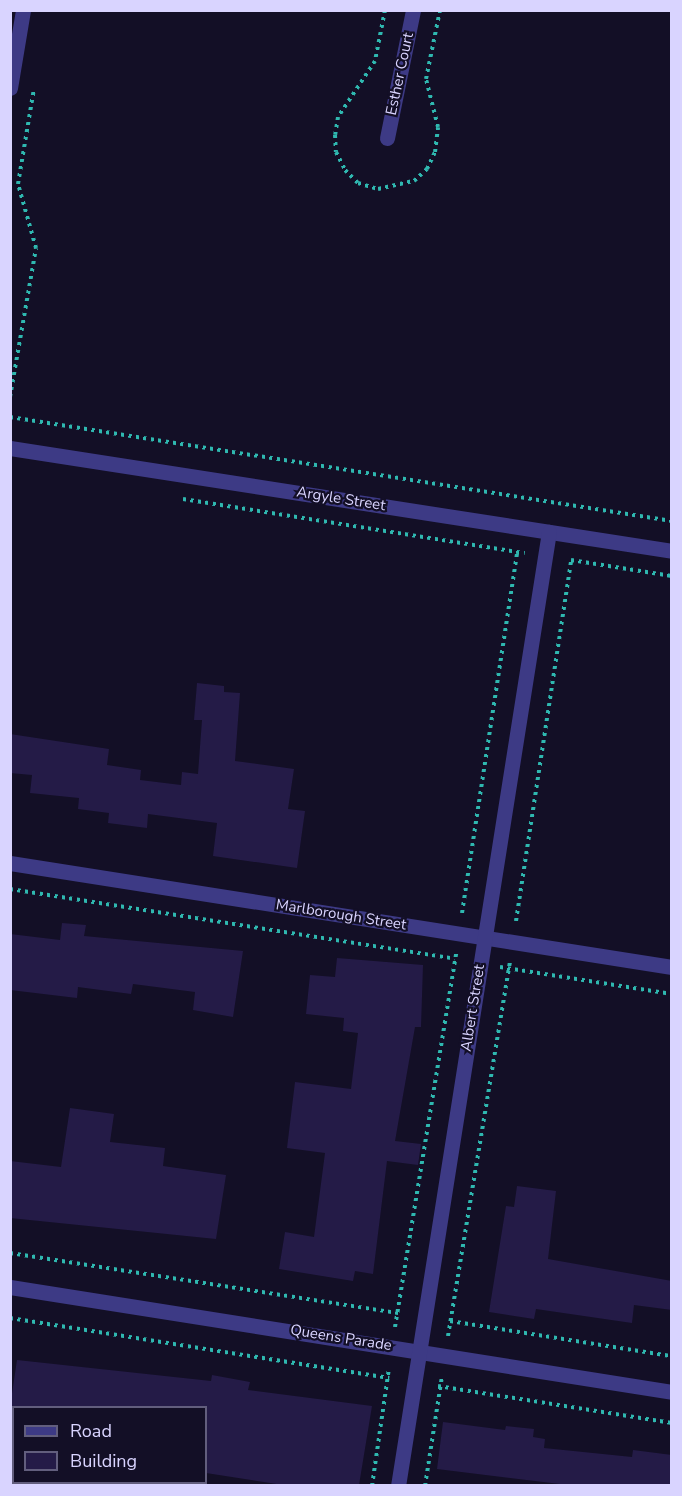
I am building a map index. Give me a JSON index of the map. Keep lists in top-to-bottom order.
{
  "streets": {
    "street": [
      "Esther Court",
      "Argyle Street",
      "Marlborough Street",
      "Albert Street",
      "Queens Parade"
    ]
  },
  "crossings": [
    ["Argyle Street", "Albert Street"],
    ["Marlborough Street", "Albert Street"],
    ["Albert Street", "Queens Parade"]
  ],
  "legend": ["Road", "Building"]
}
